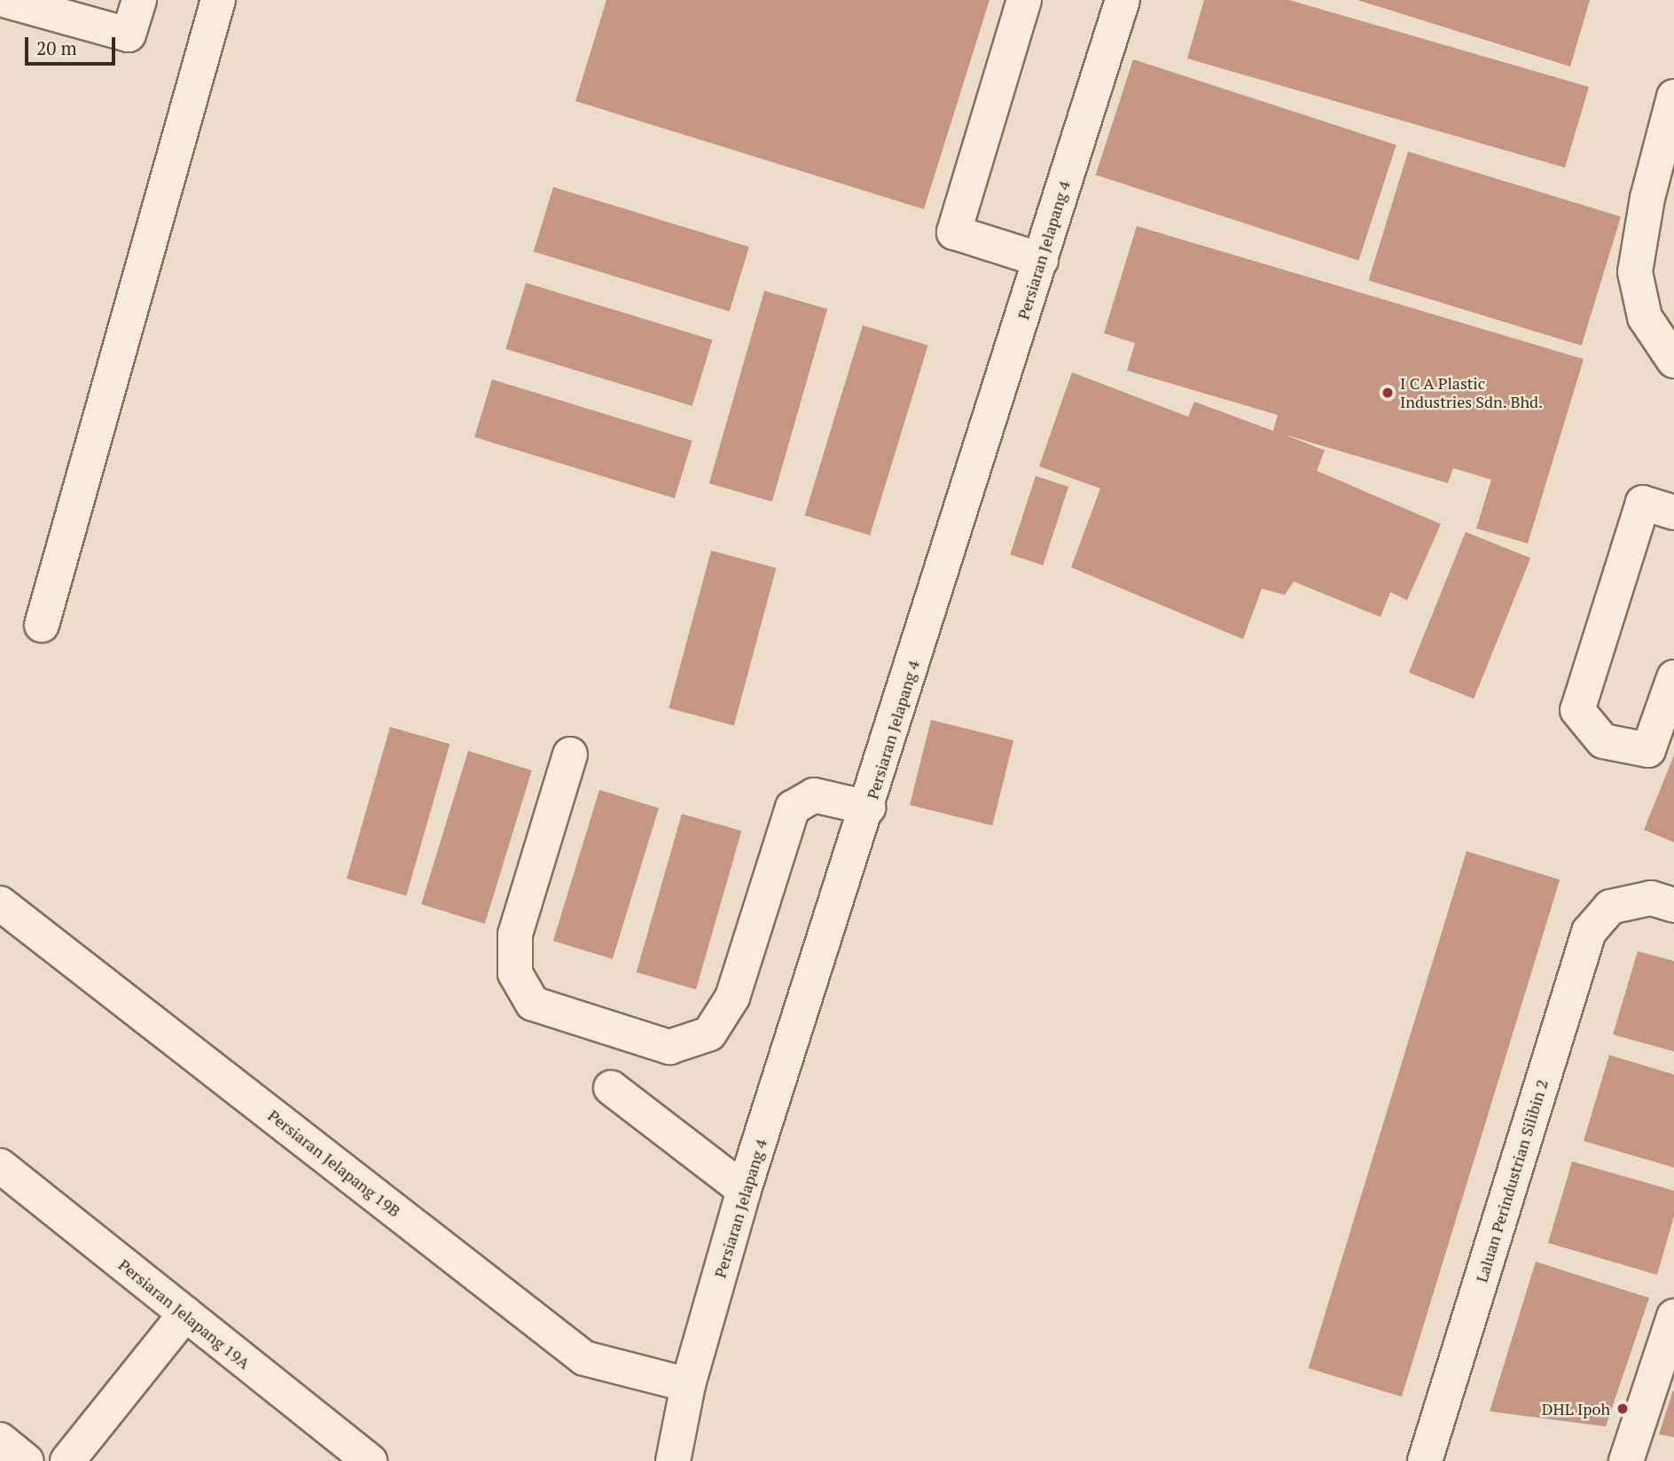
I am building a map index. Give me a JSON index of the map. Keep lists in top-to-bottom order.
{
  "streets": {
    "street": [
      "Persiaran Jelapang 4",
      "Persiaran Jelapang 19B",
      "Laluan Perindustrian Silibin 2",
      "Persiaran Jelapang 19A"
    ]
  },
  "crossings": [
    ["Persiaran Jelapang 4", "Persiaran Jelapang 19B"]
  ],
  "places": ["I C A Plastic Industries Sdn. Bhd.", "DHL Ipoh"],
  "scale_bar": "20 m"
}
